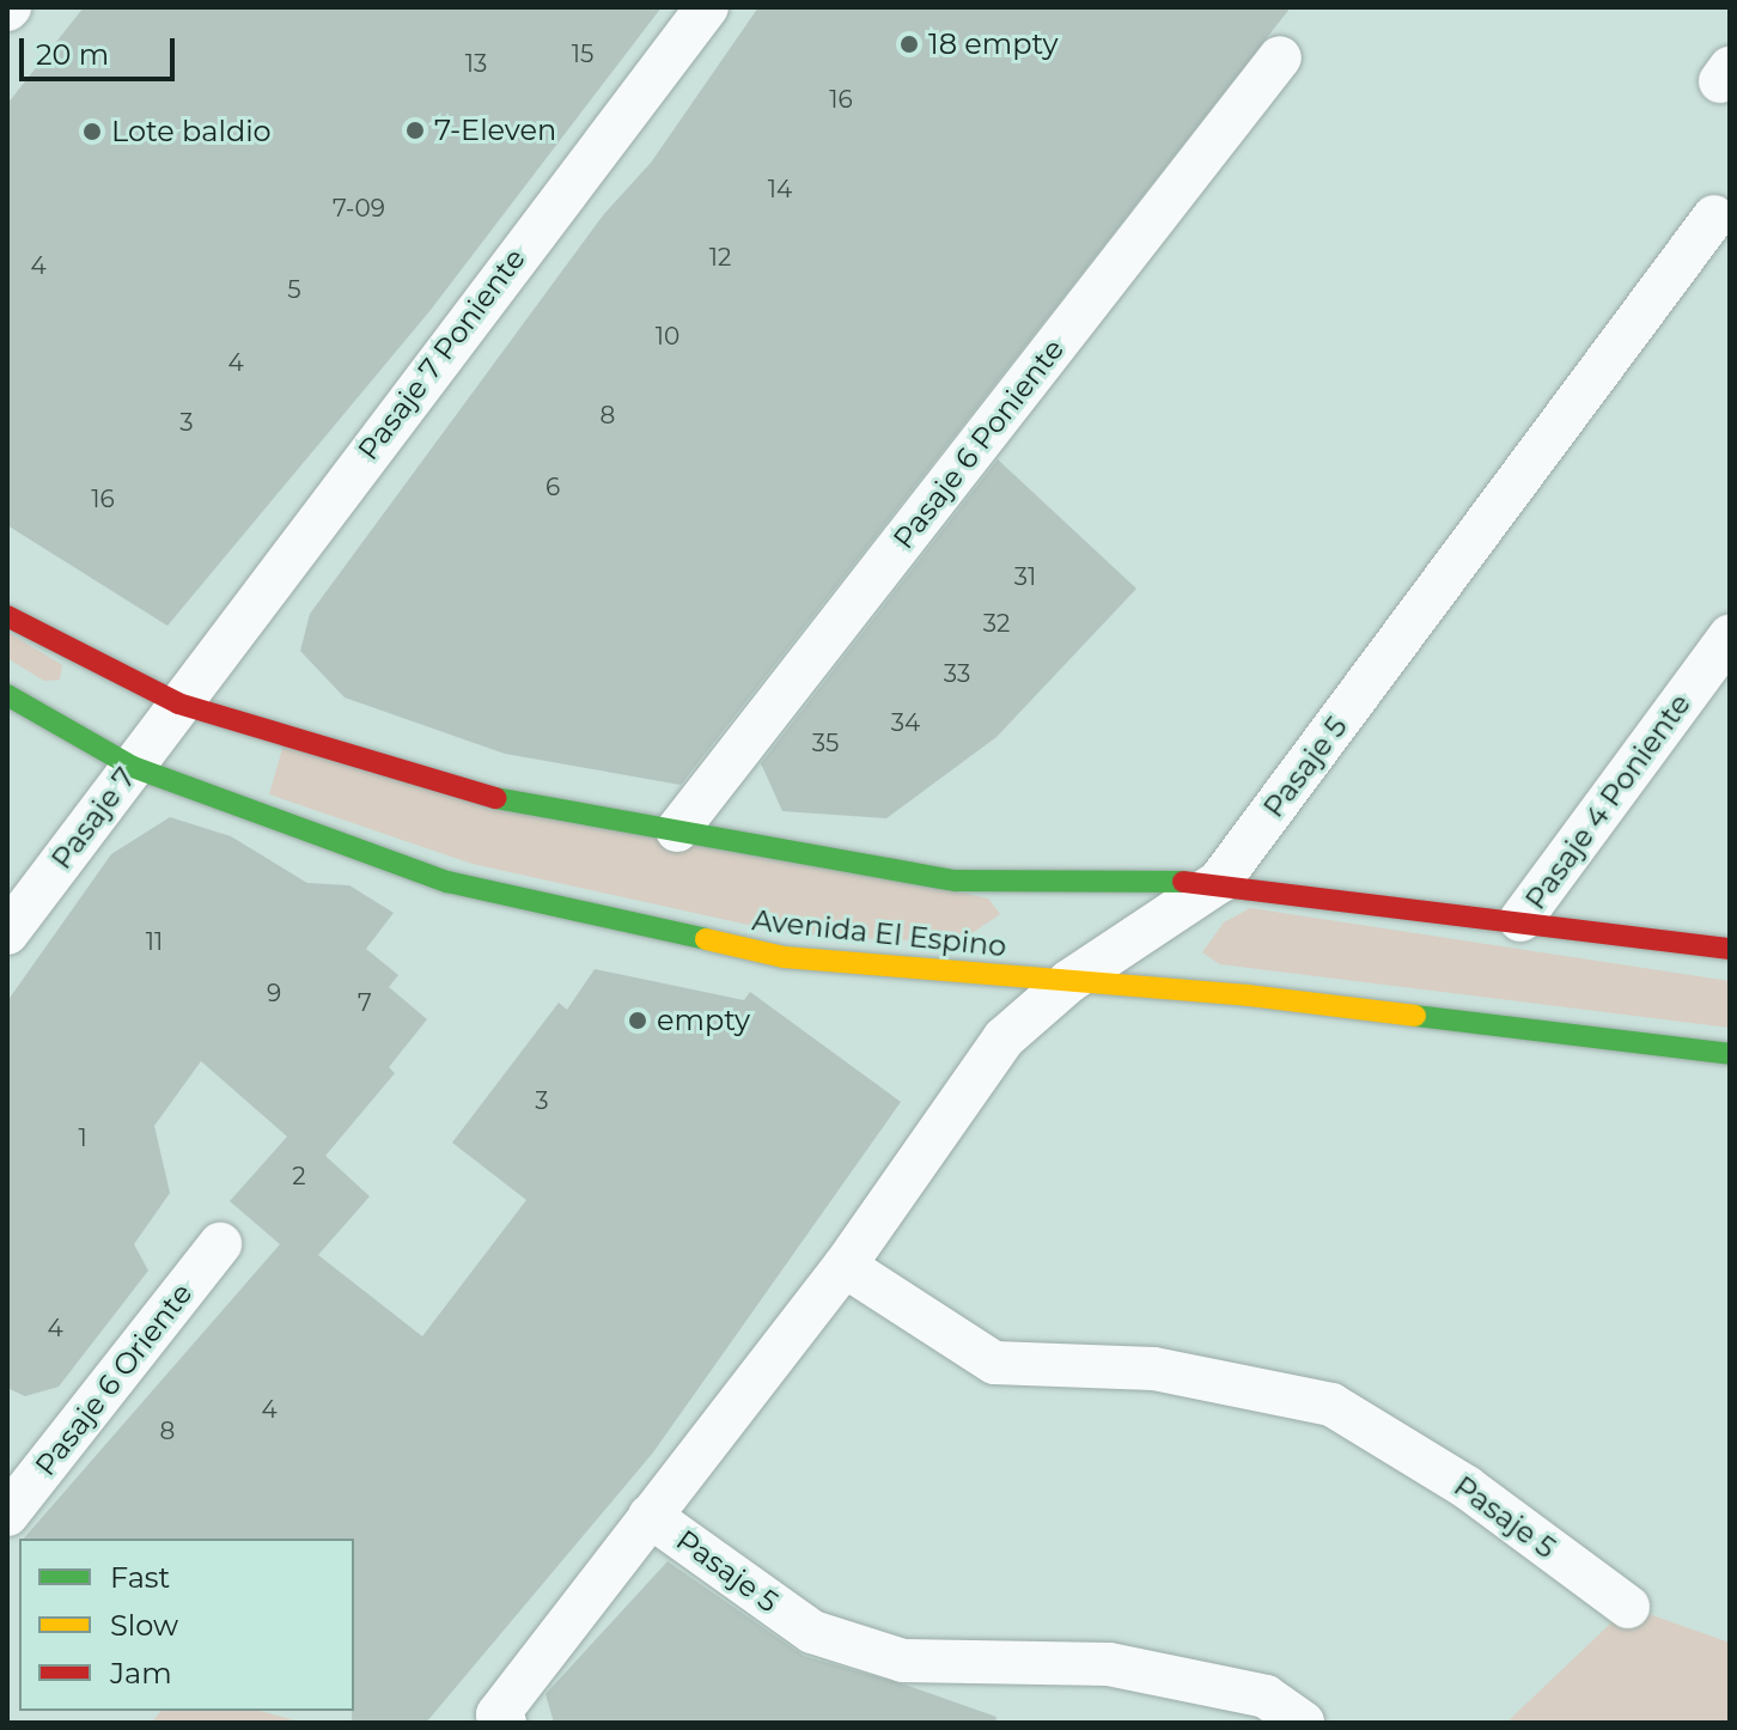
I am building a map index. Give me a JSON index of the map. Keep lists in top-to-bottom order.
{
  "streets": {
    "main road": ["Avenida El Espino"],
    "street": [
      "Pasaje 7 Poniente",
      "Pasaje 6 Poniente",
      "Pasaje 5",
      "Pasaje 4 Poniente",
      "Pasaje 7",
      "Pasaje 6 Oriente"
    ]
  },
  "crossings": [
    ["Pasaje 7 Poniente", "Pasaje 7"],
    ["Pasaje 5", "Avenida El Espino"],
    ["Pasaje 7", "Avenida El Espino"]
  ],
  "places": [
    "18 empty",
    "7-Eleven",
    "Lote baldio",
    "empty"
  ],
  "house_numbers": [
    "15",
    "13",
    "16",
    "14",
    "7-09",
    "12",
    "4",
    "5",
    "10",
    "4",
    "8",
    "3",
    "6",
    "16",
    "31",
    "32",
    "33",
    "34",
    "35",
    "11",
    "9",
    "7",
    "3",
    "1",
    "2",
    "4",
    "4",
    "8"
  ],
  "legend": ["Fast", "Slow", "Jam"],
  "scale_bar": "20 m"
}
